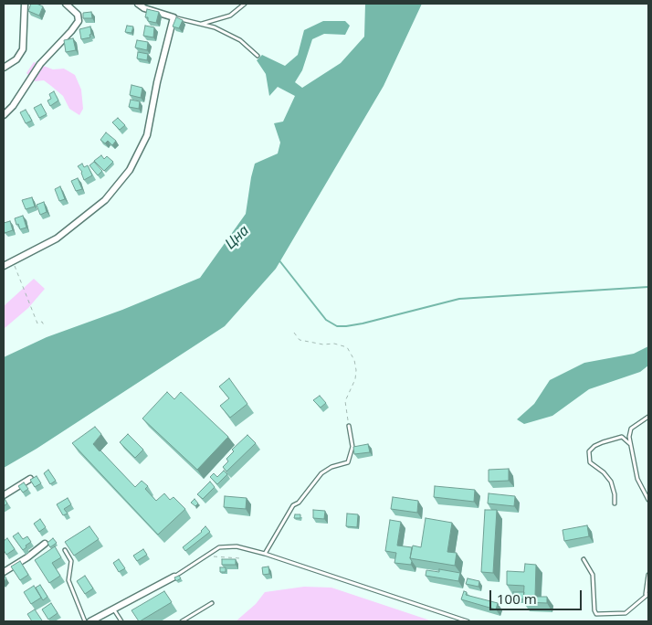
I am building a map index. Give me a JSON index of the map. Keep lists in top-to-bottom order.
{
  "water": ["Цна"],
  "scale_bar": "100 m"
}
